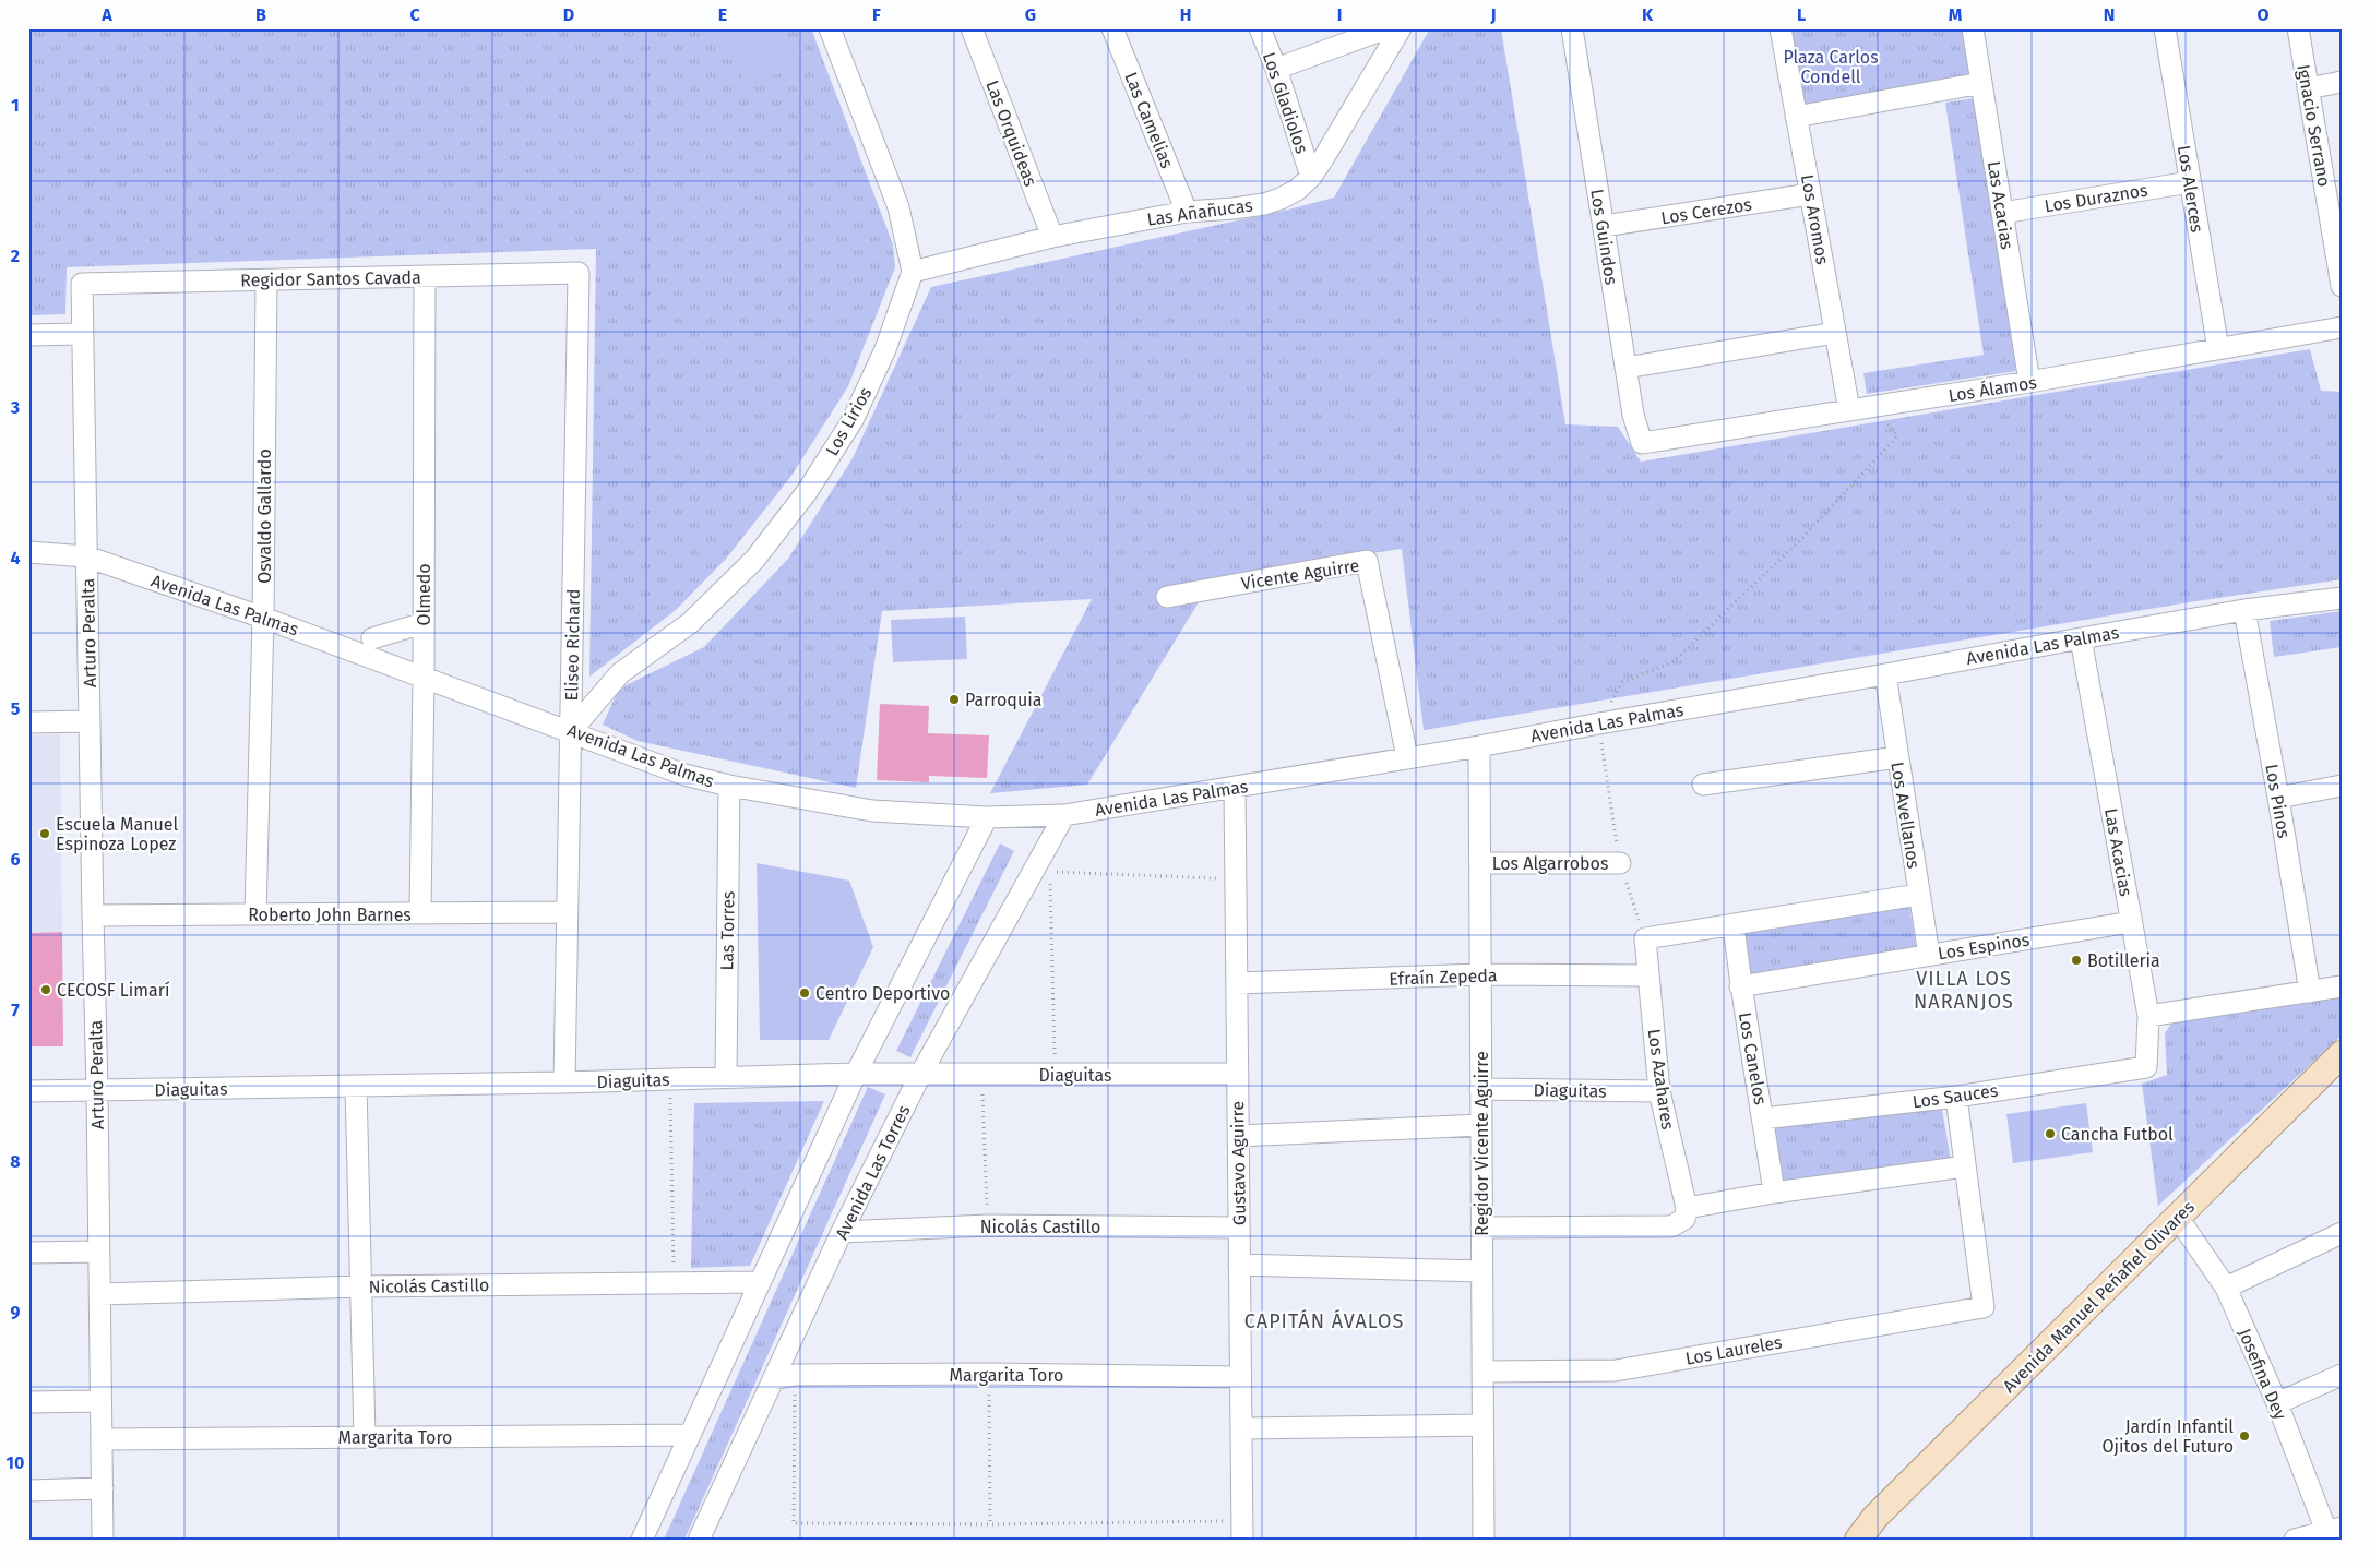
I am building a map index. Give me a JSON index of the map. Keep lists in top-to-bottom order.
{
  "streets": {
    "main road": ["Avenida Manuel Peñafiel Olivares"],
    "street": [
      "Los Gladiolos",
      "Las Camelias",
      "Ignacio Serrano",
      "Las Orquideas",
      "Los Alerces",
      "Los Duraznos",
      "Las Acacias",
      "Los Cerezos",
      "Las Añañucas",
      "Los Aromos",
      "Los Guindos",
      "Regidor Santos Cavada",
      "Los Álamos",
      "Los Lirios",
      "Osvaldo Gallardo",
      "Vicente Aguirre",
      "Olmedo",
      "Avenida Las Palmas",
      "Arturo Peralta",
      "Eliseo Richard",
      "Los Pinos",
      "Los Avellanos",
      "Los Algarrobos",
      "Roberto John Barnes",
      "Las Torres",
      "Los Espinos",
      "Efraín Zepeda",
      "Los Canelos",
      "Diaguitas",
      "Los Azahares",
      "Los Sauces",
      "Regidor Vicente Aguirre",
      "Gustavo Aguirre",
      "Avenida Las Torres",
      "Nicolás Castillo",
      "Los Laureles",
      "Josefina Dey",
      "Margarita Toro"
    ]
  },
  "crossings": [
    ["Los Gladiolos", "Las Añañucas"],
    ["Las Camelias", "Las Añañucas"],
    ["Las Orquideas", "Las Añañucas"],
    ["Los Alerces", "Los Duraznos"],
    ["Los Alerces", "Los Álamos"],
    ["Los Duraznos", "Las Acacias"],
    ["Las Acacias", "Los Álamos"],
    ["Las Acacias", "Avenida Las Palmas"],
    ["Las Acacias", "Los Espinos"],
    ["Las Acacias", "Los Sauces"],
    ["Los Cerezos", "Los Aromos"],
    ["Los Cerezos", "Los Guindos"],
    ["Las Añañucas", "Los Lirios"],
    ["Los Aromos", "Los Álamos"],
    ["Los Guindos", "Los Álamos"],
    ["Regidor Santos Cavada", "Osvaldo Gallardo"],
    ["Regidor Santos Cavada", "Olmedo"],
    ["Regidor Santos Cavada", "Arturo Peralta"],
    ["Regidor Santos Cavada", "Eliseo Richard"],
    ["Los Lirios", "Avenida Las Palmas"],
    ["Los Lirios", "Eliseo Richard"],
    ["Osvaldo Gallardo", "Avenida Las Palmas"],
    ["Osvaldo Gallardo", "Roberto John Barnes"],
    ["Vicente Aguirre", "Avenida Las Palmas"],
    ["Olmedo", "Avenida Las Palmas"],
    ["Olmedo", "Roberto John Barnes"],
    ["Avenida Las Palmas", "Arturo Peralta"],
    ["Avenida Las Palmas", "Eliseo Richard"],
    ["Avenida Las Palmas", "Los Pinos"],
    ["Avenida Las Palmas", "Los Avellanos"],
    ["Avenida Las Palmas", "Las Torres"],
    ["Avenida Las Palmas", "Regidor Vicente Aguirre"],
    ["Avenida Las Palmas", "Gustavo Aguirre"],
    ["Avenida Las Palmas", "Avenida Las Torres"],
    ["Arturo Peralta", "Roberto John Barnes"],
    ["Arturo Peralta", "Diaguitas"],
    ["Arturo Peralta", "Nicolás Castillo"],
    ["Arturo Peralta", "Margarita Toro"],
    ["Eliseo Richard", "Roberto John Barnes"],
    ["Eliseo Richard", "Diaguitas"],
    ["Los Avellanos", "Los Espinos"],
    ["Los Algarrobos", "Regidor Vicente Aguirre"],
    ["Las Torres", "Diaguitas"],
    ["Los Espinos", "Los Canelos"],
    ["Efraín Zepeda", "Los Azahares"],
    ["Efraín Zepeda", "Regidor Vicente Aguirre"],
    ["Efraín Zepeda", "Gustavo Aguirre"],
    ["Los Canelos", "Los Sauces"],
    ["Diaguitas", "Los Azahares"],
    ["Diaguitas", "Regidor Vicente Aguirre"],
    ["Diaguitas", "Gustavo Aguirre"],
    ["Diaguitas", "Avenida Las Torres"],
    ["Regidor Vicente Aguirre", "Los Laureles"],
    ["Gustavo Aguirre", "Nicolás Castillo"],
    ["Gustavo Aguirre", "Margarita Toro"],
    ["Avenida Las Torres", "Nicolás Castillo"],
    ["Avenida Las Torres", "Margarita Toro"],
    ["Avenida Manuel Peñafiel Olivares", "Josefina Dey"]
  ],
  "districts": ["VILLA LOS NARANJOS", "CAPITÁN ÁVALOS"],
  "parks": ["Plaza Carlos Condell"],
  "places": [
    "Parroquia",
    "Escuela Manuel Espinoza Lopez",
    "Botilleria",
    "CECOSF Limarí",
    "Centro Deportivo",
    "Cancha Futbol",
    "Jardín Infantil Ojitos del Futuro"
  ],
  "grid": {
    "columns": [
      "A",
      "B",
      "C",
      "D",
      "E",
      "F",
      "G",
      "H",
      "I",
      "J",
      "K",
      "L",
      "M",
      "N",
      "O"
    ],
    "rows": [
      "1",
      "2",
      "3",
      "4",
      "5",
      "6",
      "7",
      "8",
      "9",
      "10"
    ]
  }
}
